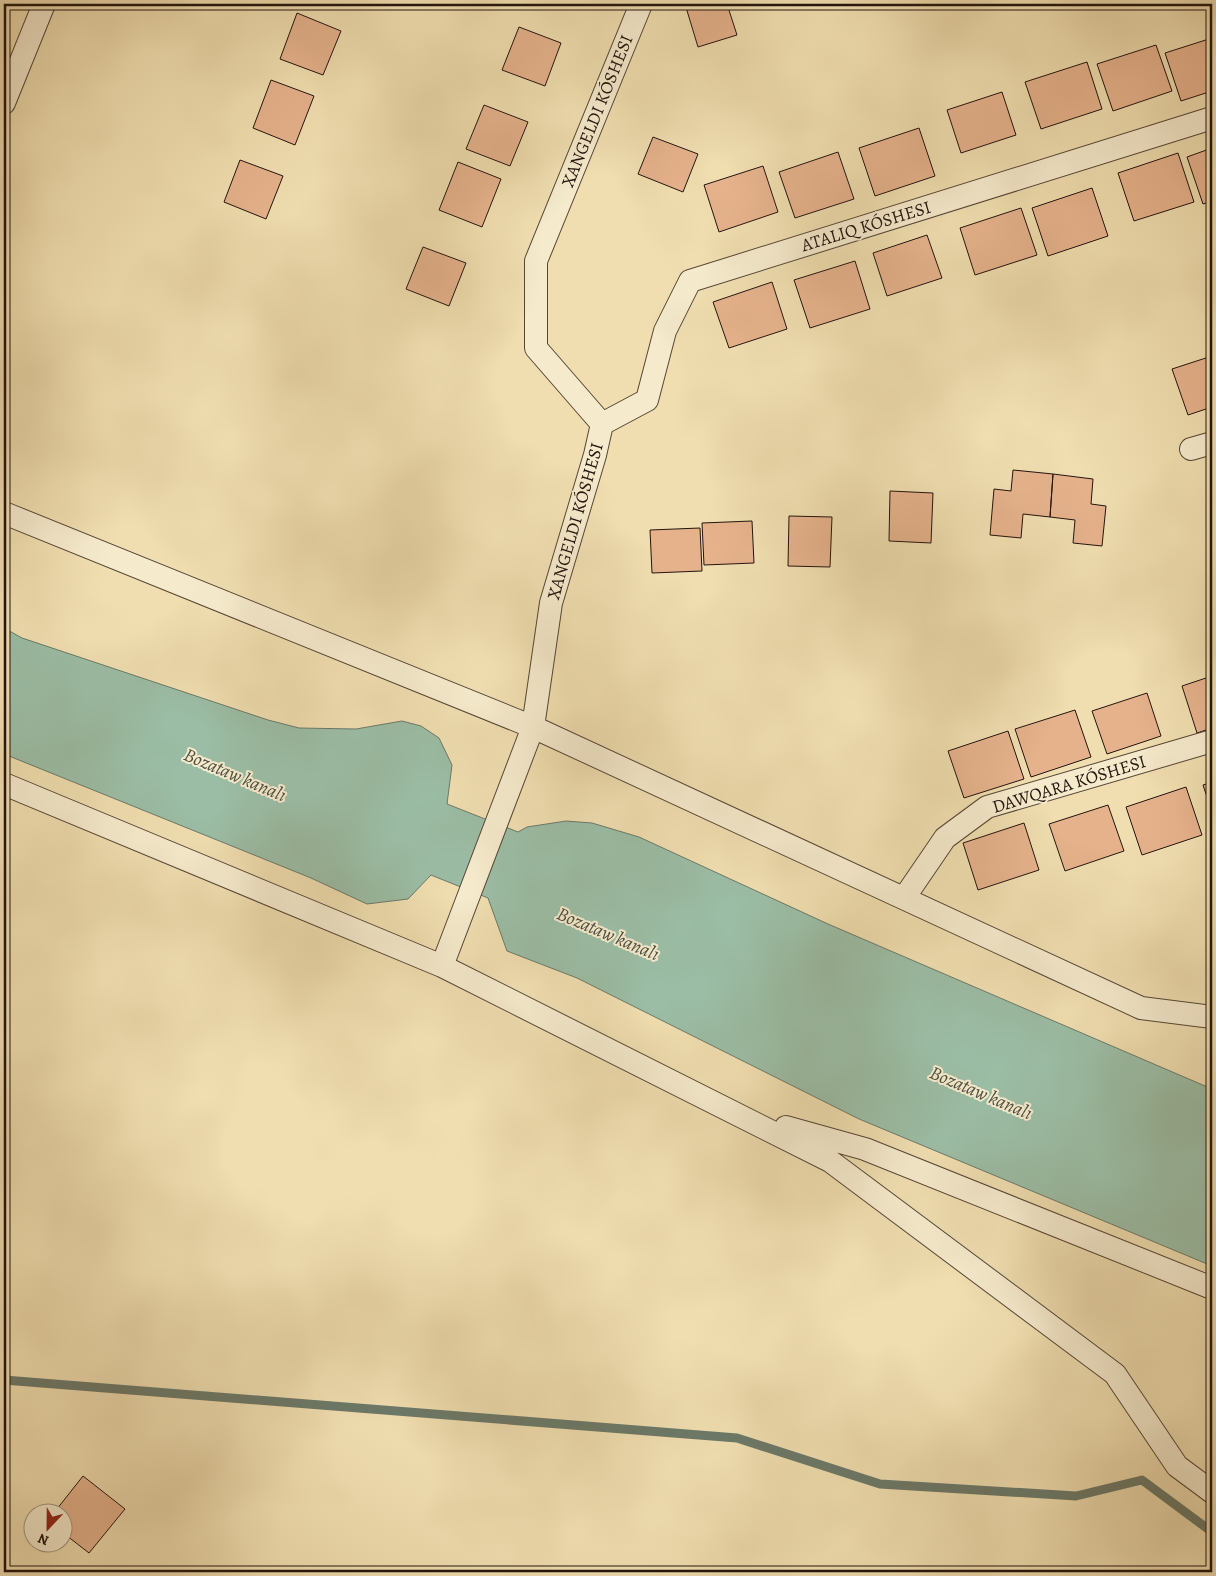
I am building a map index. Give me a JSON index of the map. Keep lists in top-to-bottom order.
{
  "streets": {
    "street": ["XANGELDI KÓSHESI", "DAWQARA KÓSHESI"]
  },
  "water": ["Bozataw kanalı"],
  "north": "bottom"
}
